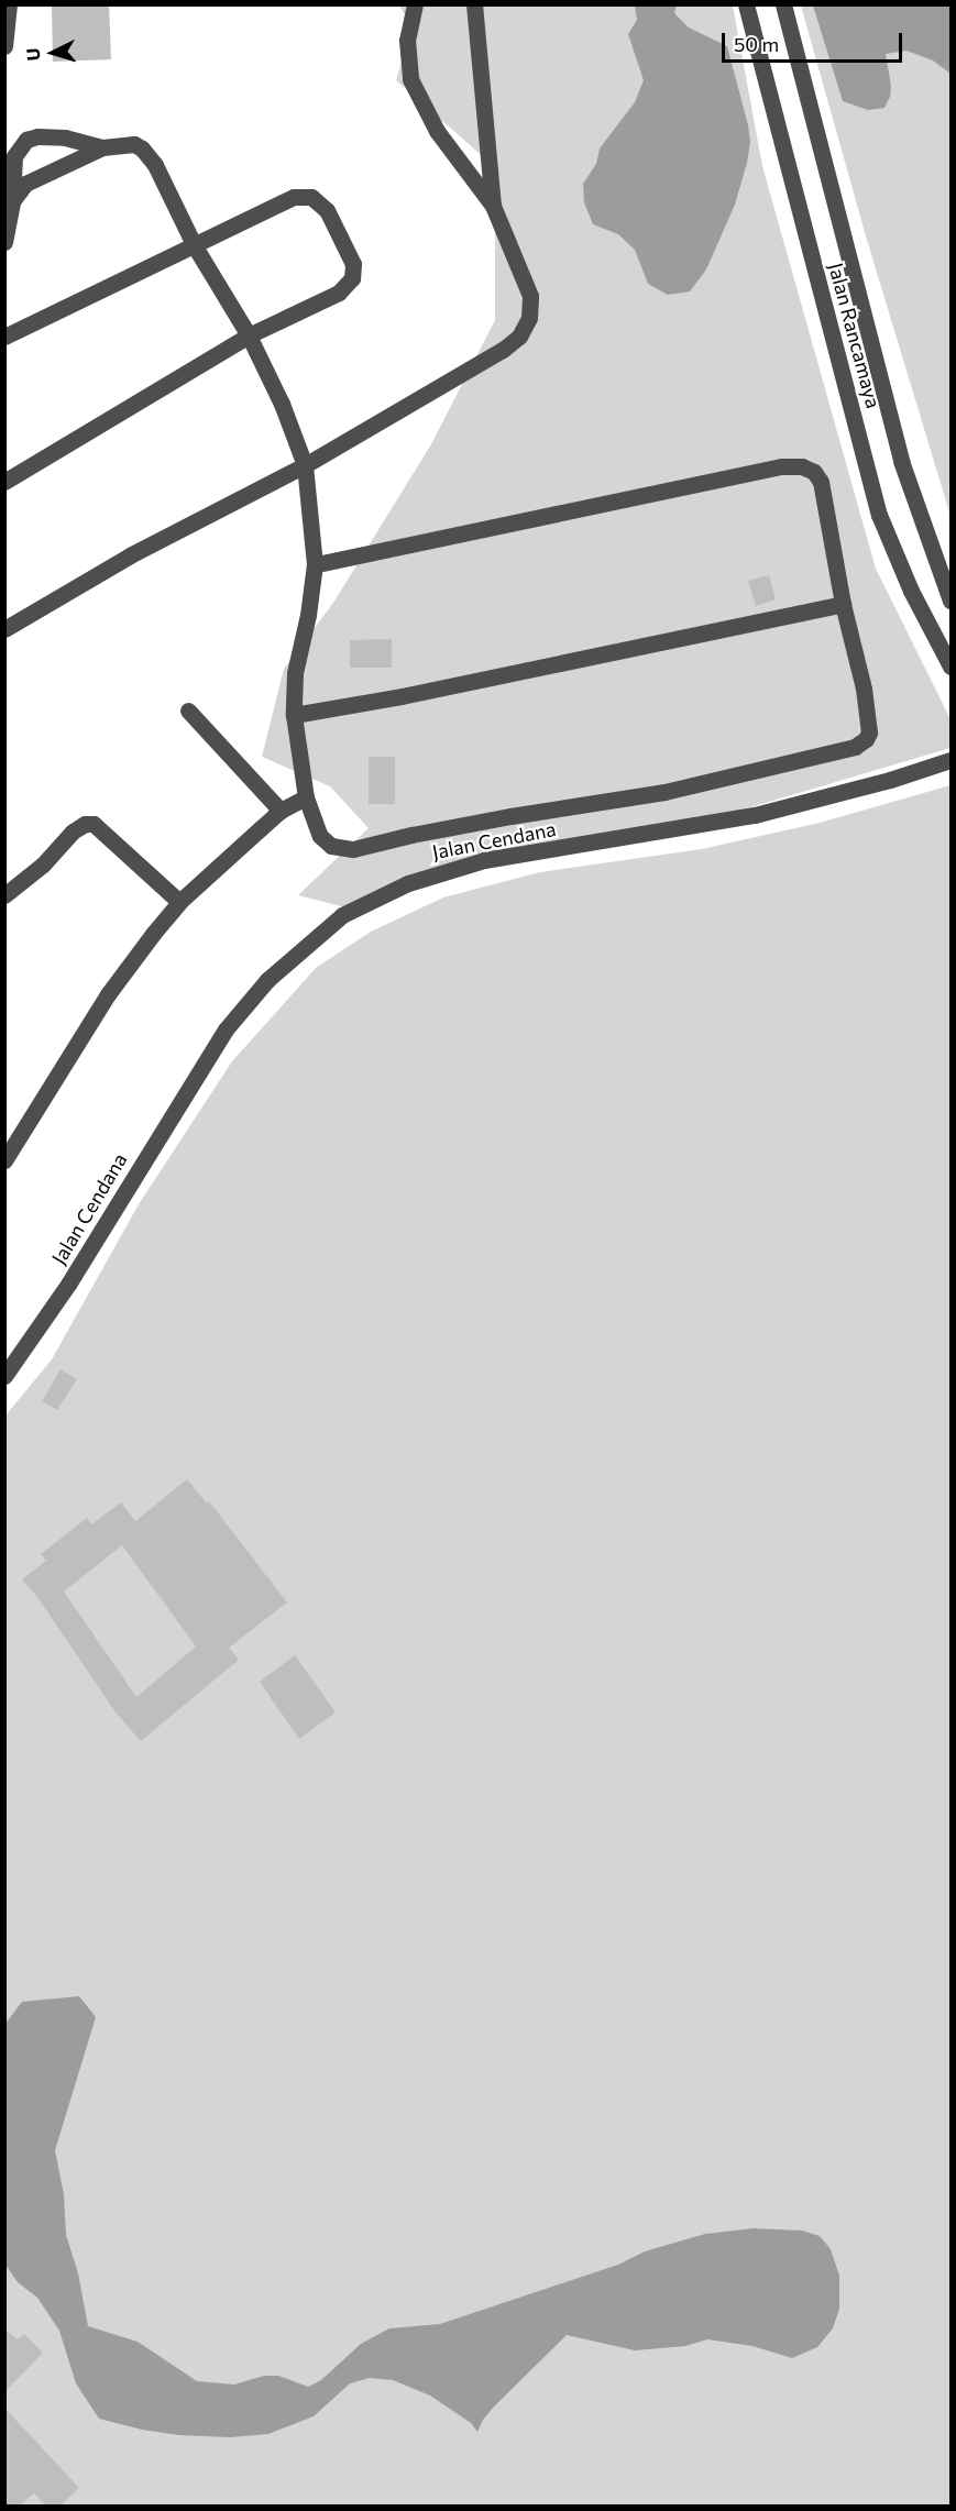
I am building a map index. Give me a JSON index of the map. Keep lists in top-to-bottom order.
{
  "streets": {
    "street": ["Jalan Rancamaya", "Jalan Cendana"]
  },
  "scale_bar": "50 m",
  "north": "left"
}
